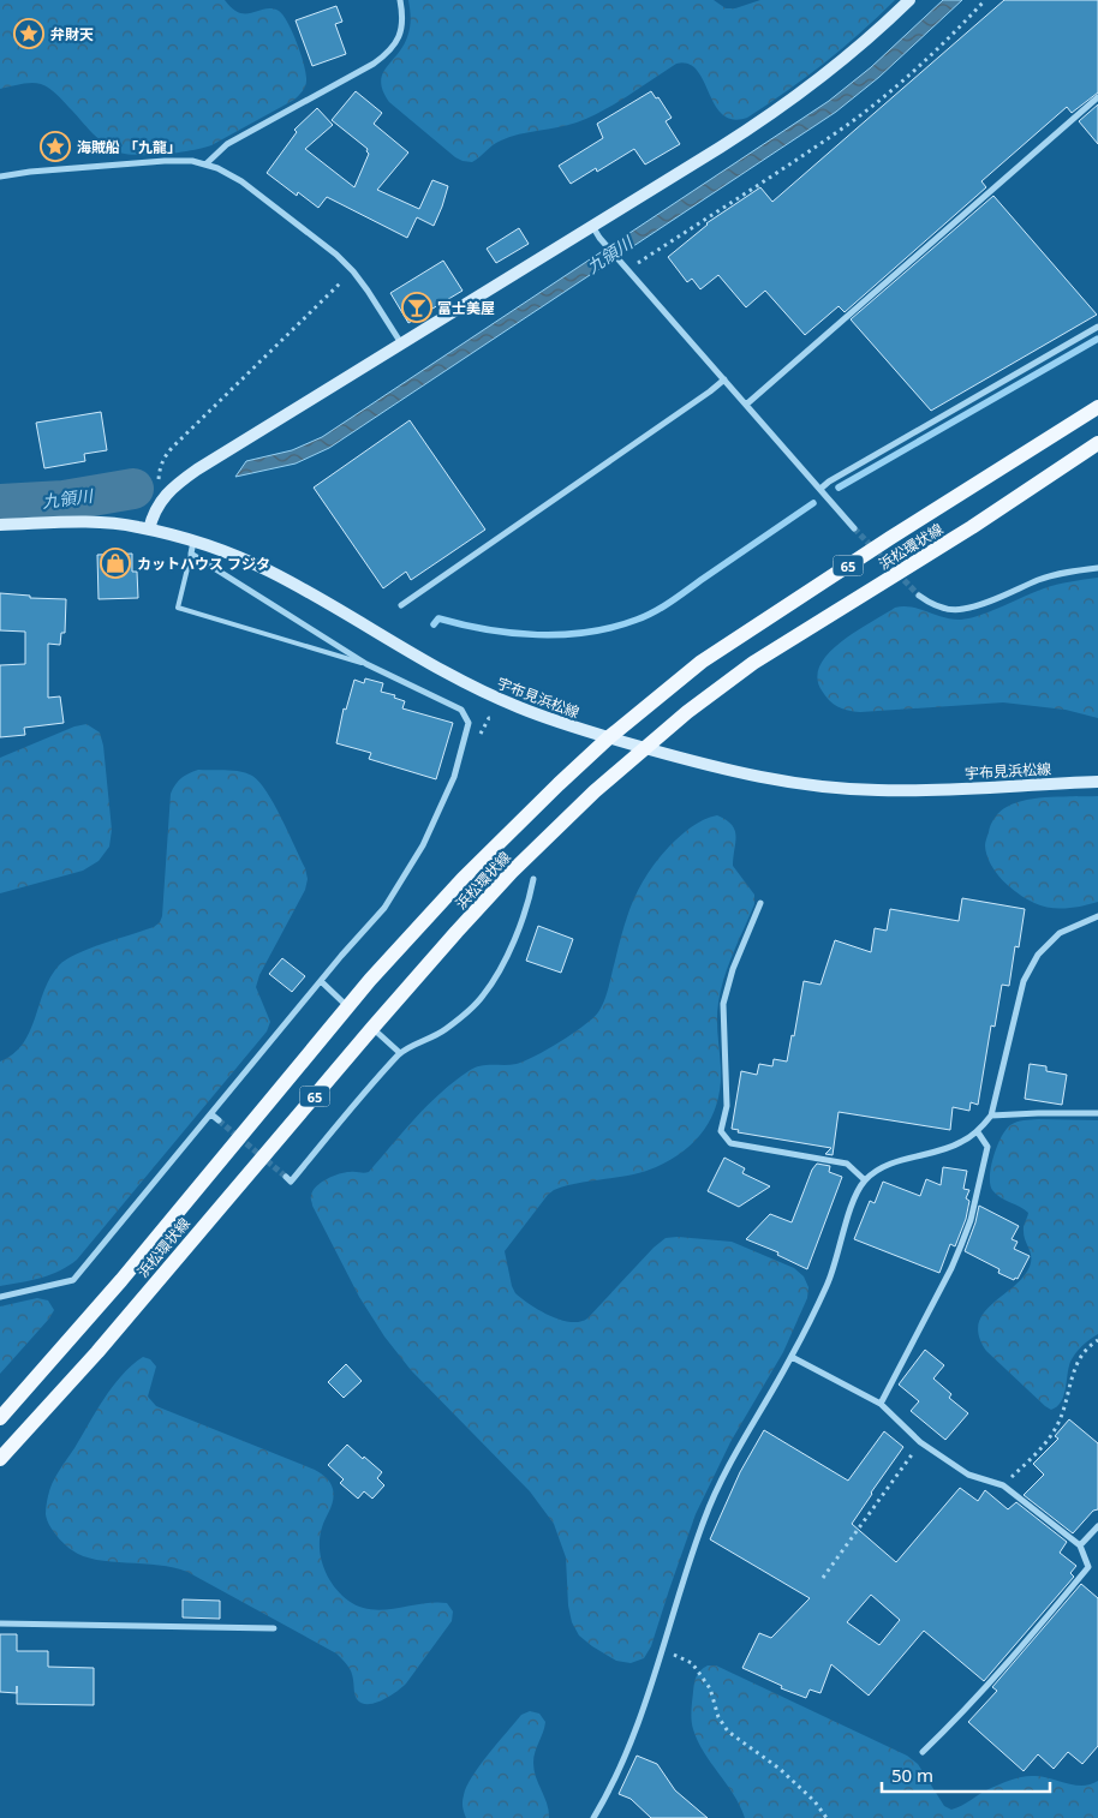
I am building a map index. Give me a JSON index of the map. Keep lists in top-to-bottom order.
{
  "streets": {
    "main road": ["浜松環状線", "65", "宇布見浜松線"]
  },
  "crossings": [
    ["浜松環状線", "宇布見浜松線"]
  ],
  "water": ["九領川"],
  "places": {
    "place": ["弁財天", "海賊船 「九龍」"],
    "bar": ["富士美屋"],
    "shop": ["カットハウス フジタ"]
  },
  "scale_bar": "50 m"
}
